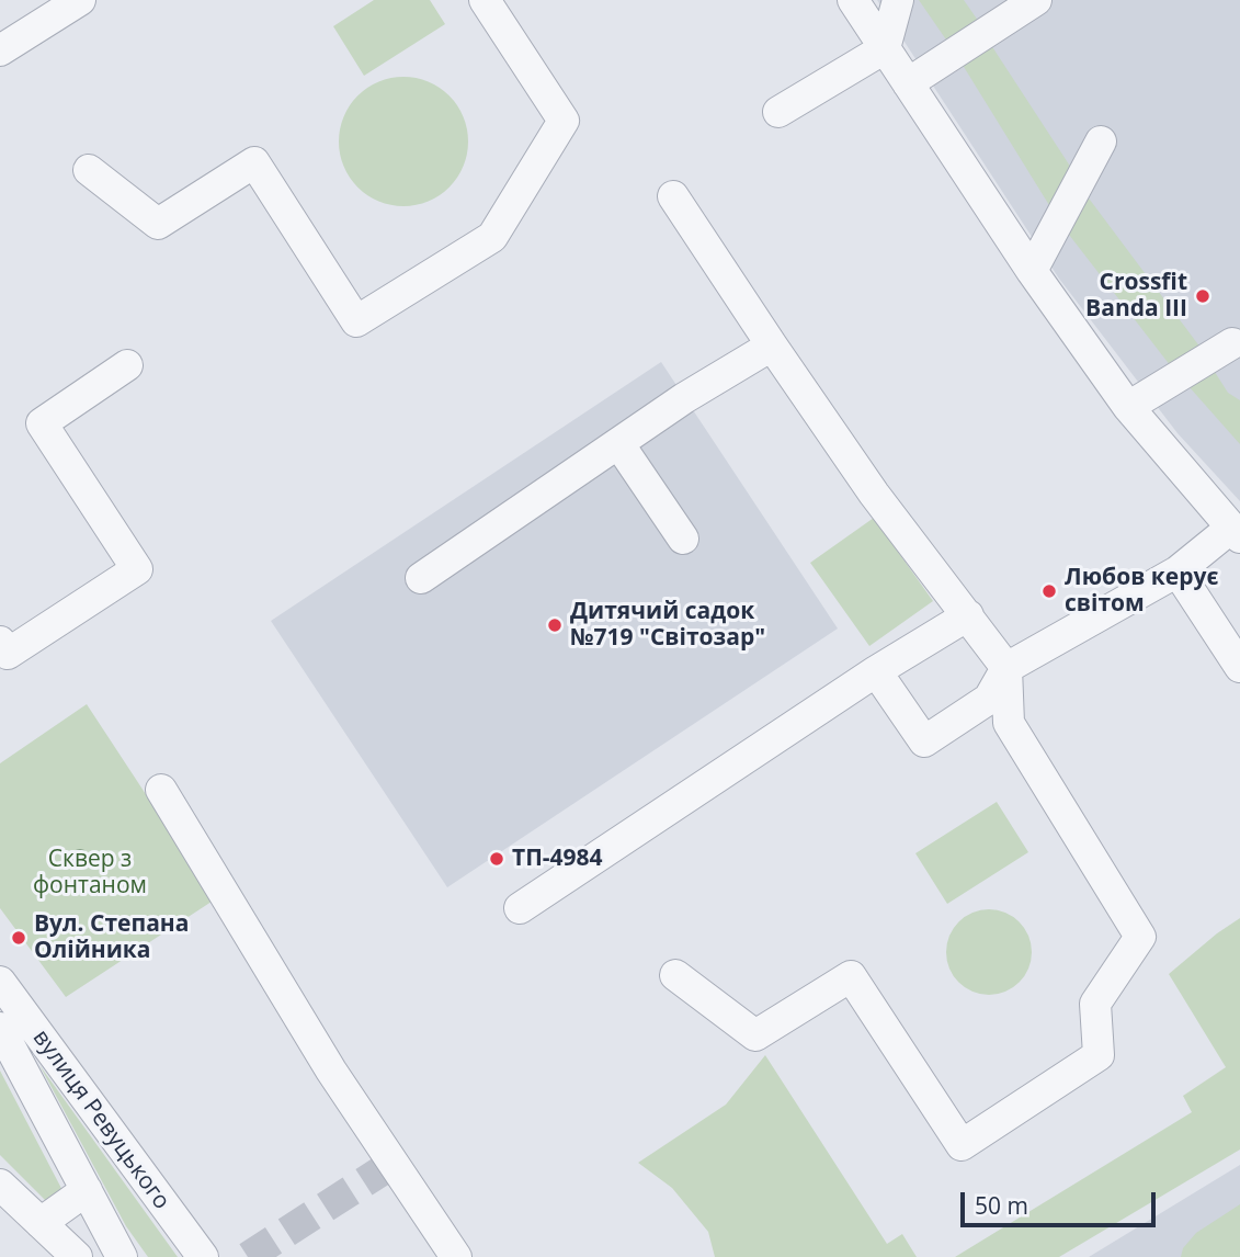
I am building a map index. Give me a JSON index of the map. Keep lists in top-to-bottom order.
{
  "streets": {
    "street": ["вулиця Ревуцького"]
  },
  "parks": ["Сквер з фонтаном"],
  "places": [
    "Crossfit Banda III",
    "Любов керує світом",
    "Дитячий садок №719 \"Світозар\"",
    "ТП-4984",
    "Вул. Степана Олійника"
  ],
  "scale_bar": "50 m"
}
